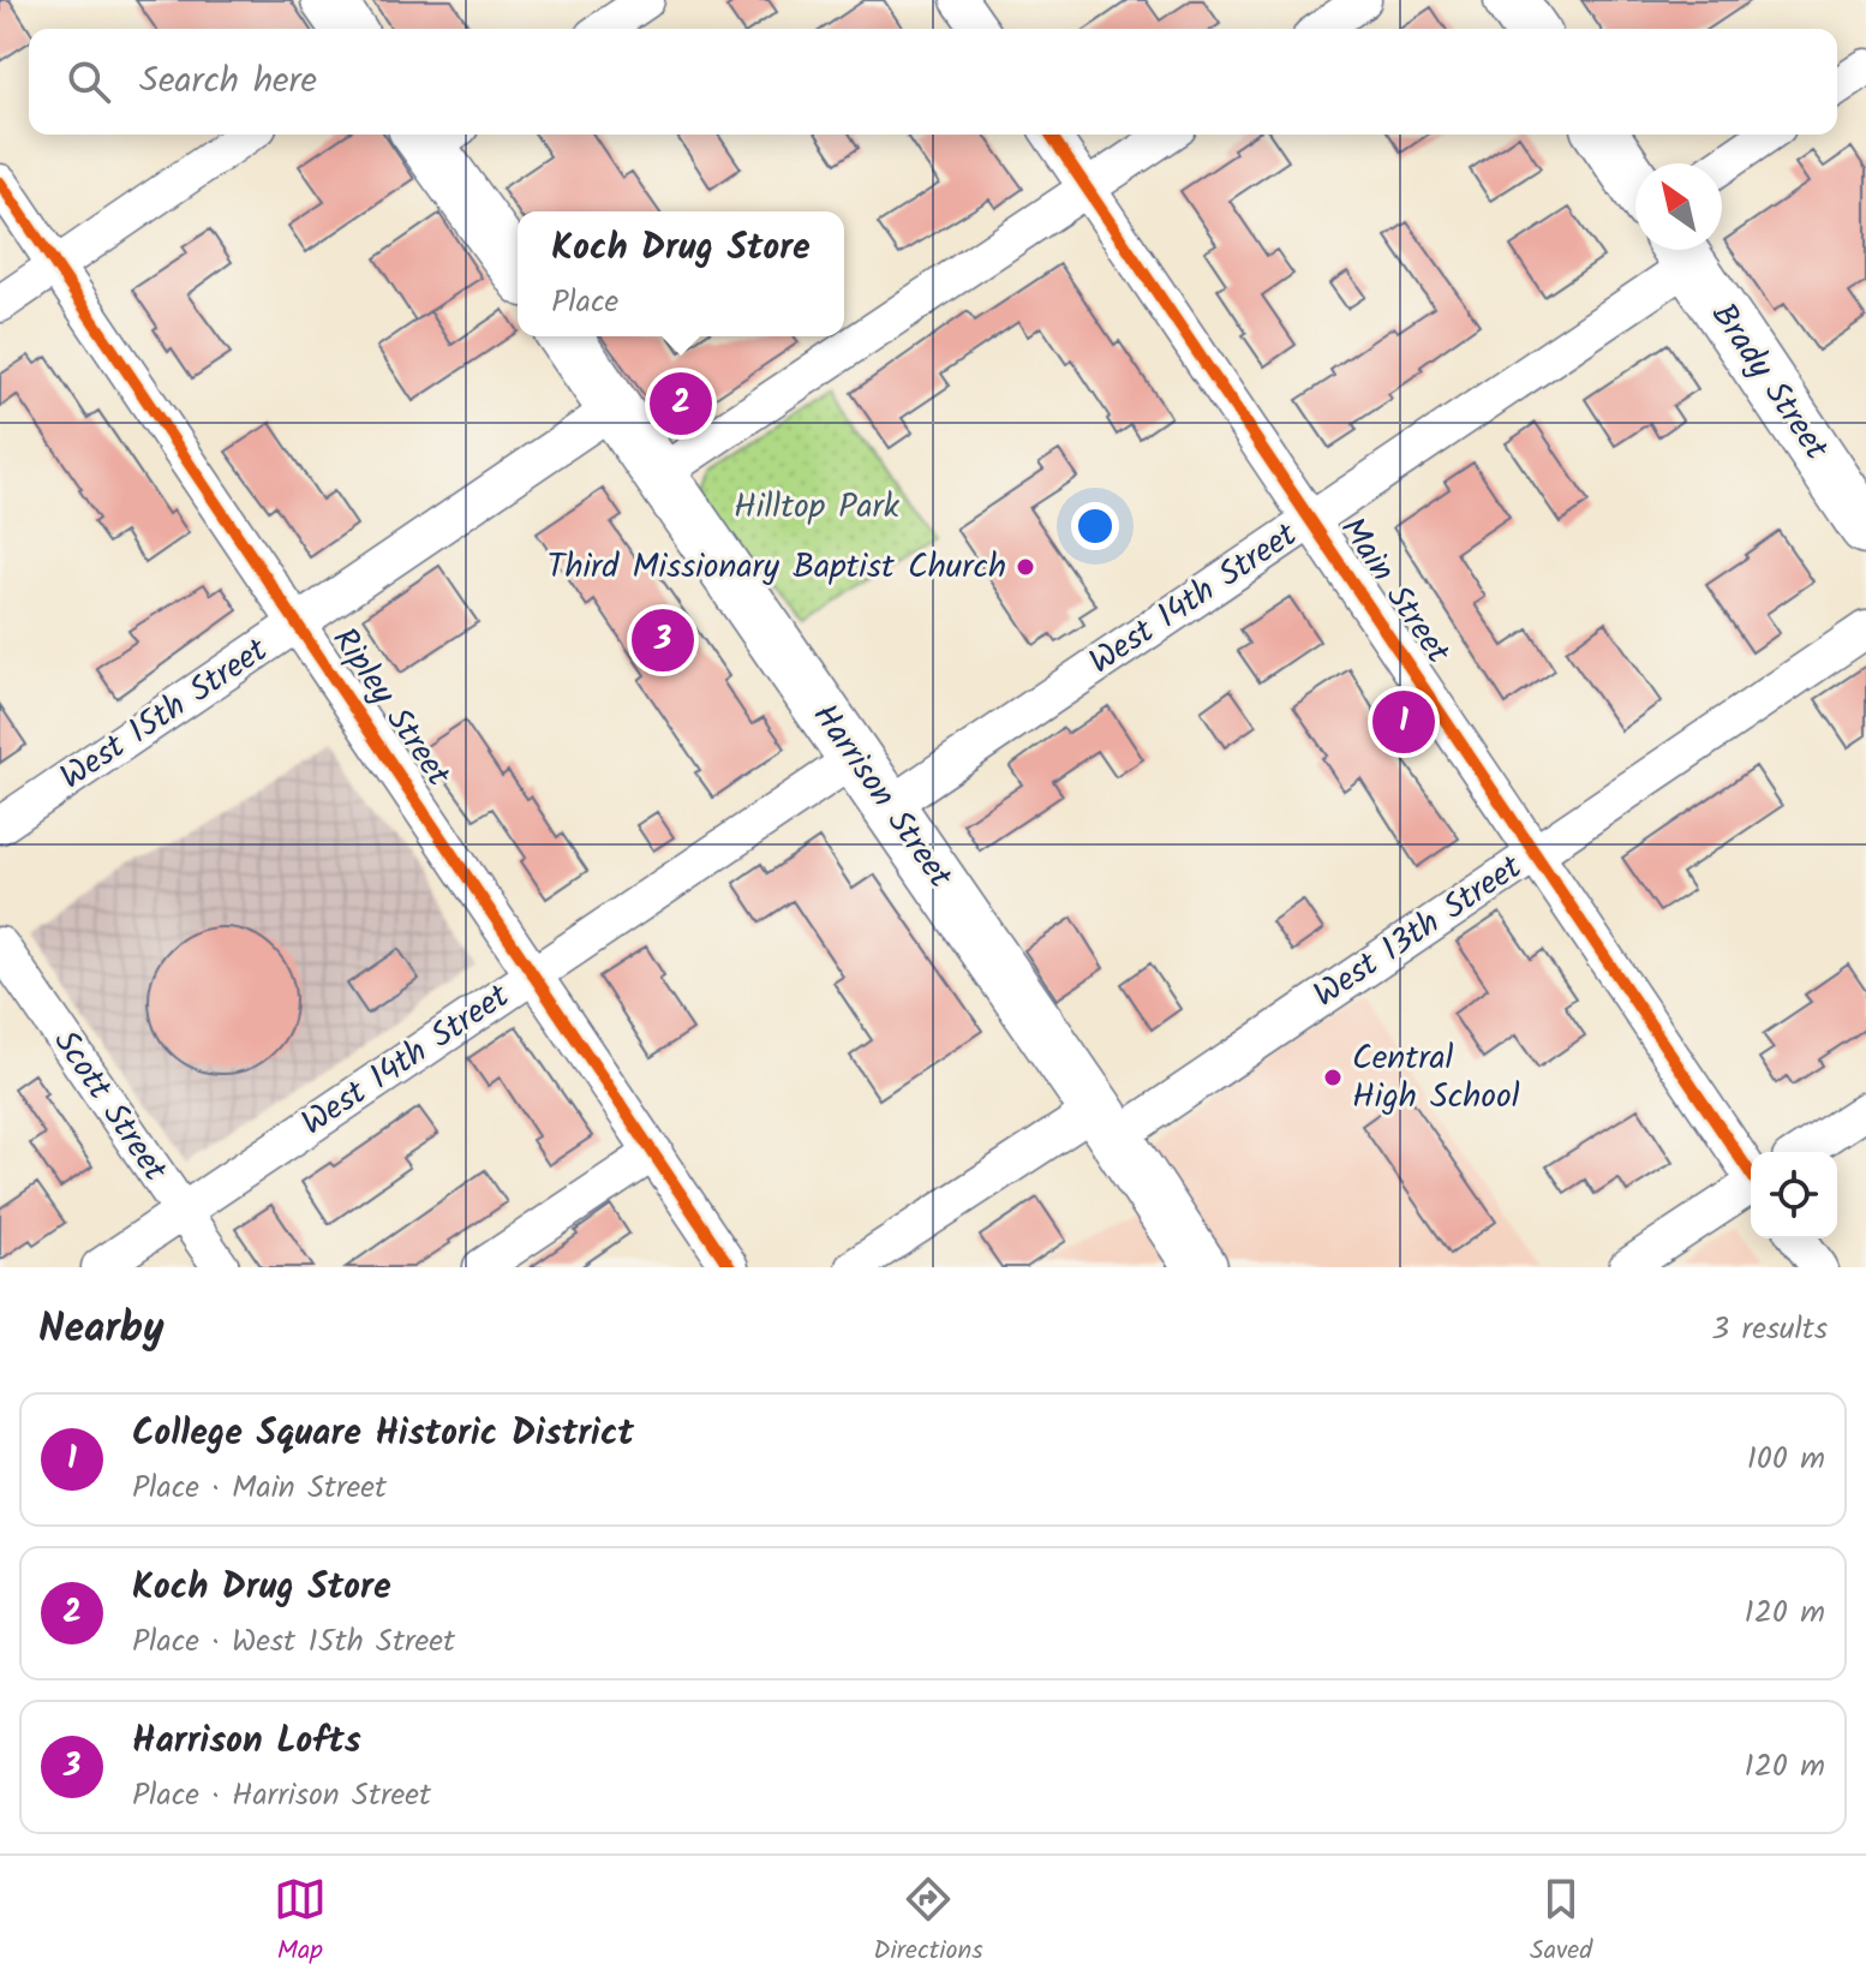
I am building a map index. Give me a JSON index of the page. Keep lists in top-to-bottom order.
{
  "streets": {
    "highway": ["Brady Street", "Harrison Street"],
    "street": [
      "Main Street",
      "West 14th Street",
      "Ripley Street",
      "West 15th Street",
      "West 13th Street",
      "Scott Street"
    ]
  },
  "crossings": [
    ["Brady Street", "West 14th Street"],
    ["Main Street", "West 14th Street"],
    ["Main Street", "West 13th Street"],
    ["West 14th Street", "Ripley Street"],
    ["West 14th Street", "Harrison Street"],
    ["West 14th Street", "Scott Street"],
    ["Ripley Street", "West 15th Street"],
    ["West 15th Street", "Harrison Street"],
    ["Harrison Street", "West 13th Street"]
  ],
  "parks": ["Hilltop Park"],
  "places": ["Third Missionary Baptist Church", "Central High School"],
  "north": "top left",
  "page": {
    "search": "Search here",
    "popup": ["Koch Drug Store", "Place"],
    "pins": ["2", "3", "1"],
    "heading": ["Nearby", "3 results"],
    "list": [
      {
        "mark": "1",
        "name": "College Square Historic District",
        "note": "Place · Main Street",
        "value": "100 m"
      },
      {
        "mark": "2",
        "name": "Koch Drug Store",
        "note": "Place · West 15th Street",
        "value": "120 m"
      },
      {
        "mark": "3",
        "name": "Harrison Lofts",
        "note": "Place · Harrison Street",
        "value": "120 m"
      }
    ],
    "nav": ["Map", "Directions", "Saved"]
  }
}
